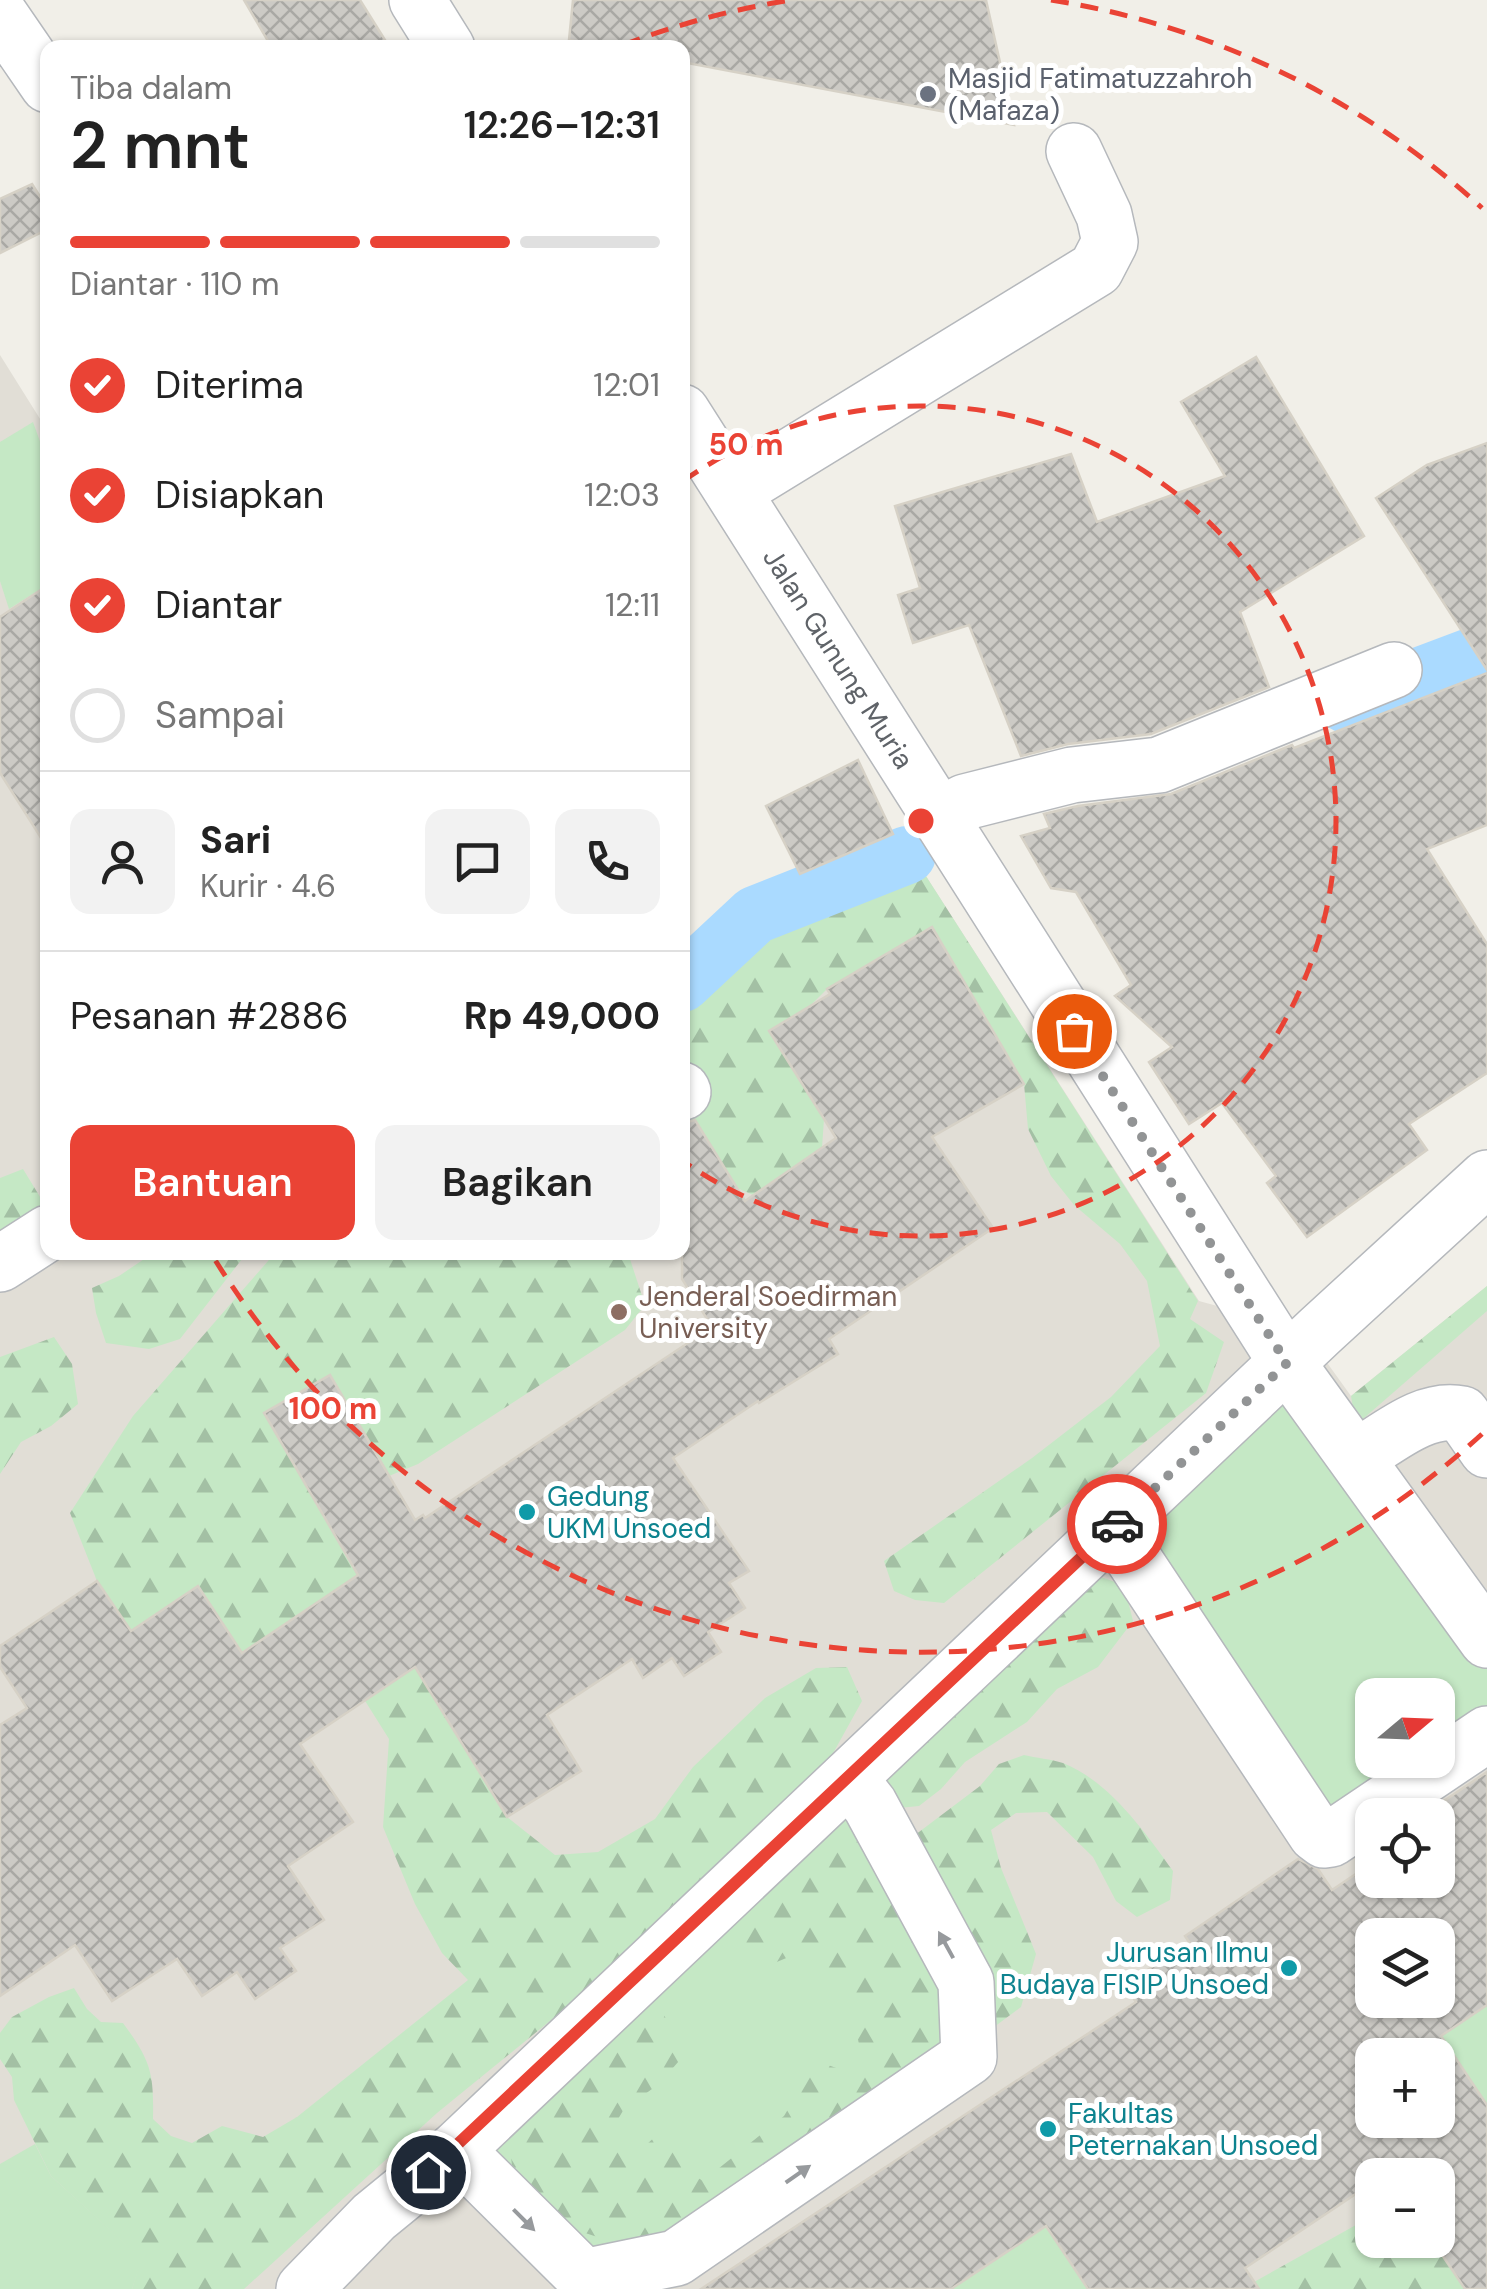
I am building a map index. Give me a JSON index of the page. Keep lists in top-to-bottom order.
{
  "streets": {
    "street": ["Jalan Gunung Muria"]
  },
  "places": [
    "Masjid Fatimatuzzahroh (Mafaza)",
    "Jenderal Soedirman University",
    "Gedung UKM Unsoed",
    "Jurusan Ilmu Budaya FISIP Unsoed",
    "Fakultas Peternakan Unsoed"
  ],
  "north": "right",
  "page": {
    "heading": ["2 mnt", "Tiba dalam", "12:26–12:31"],
    "panel": [
      "Sari",
      "Kurir · 4.6",
      "Pesanan #2886",
      "Rp 49,000"
    ],
    "bar": "Diantar · 110 m",
    "list": [
      ["Diterima", "12:01"],
      ["Disiapkan", "12:03"],
      ["Diantar", "12:11"],
      "Sampai"
    ],
    "buttons": ["Bantuan", "Bagikan"],
    "map_buttons": ["+", "−"]
  },
  "rings": ["50 m", "100 m"]
}
